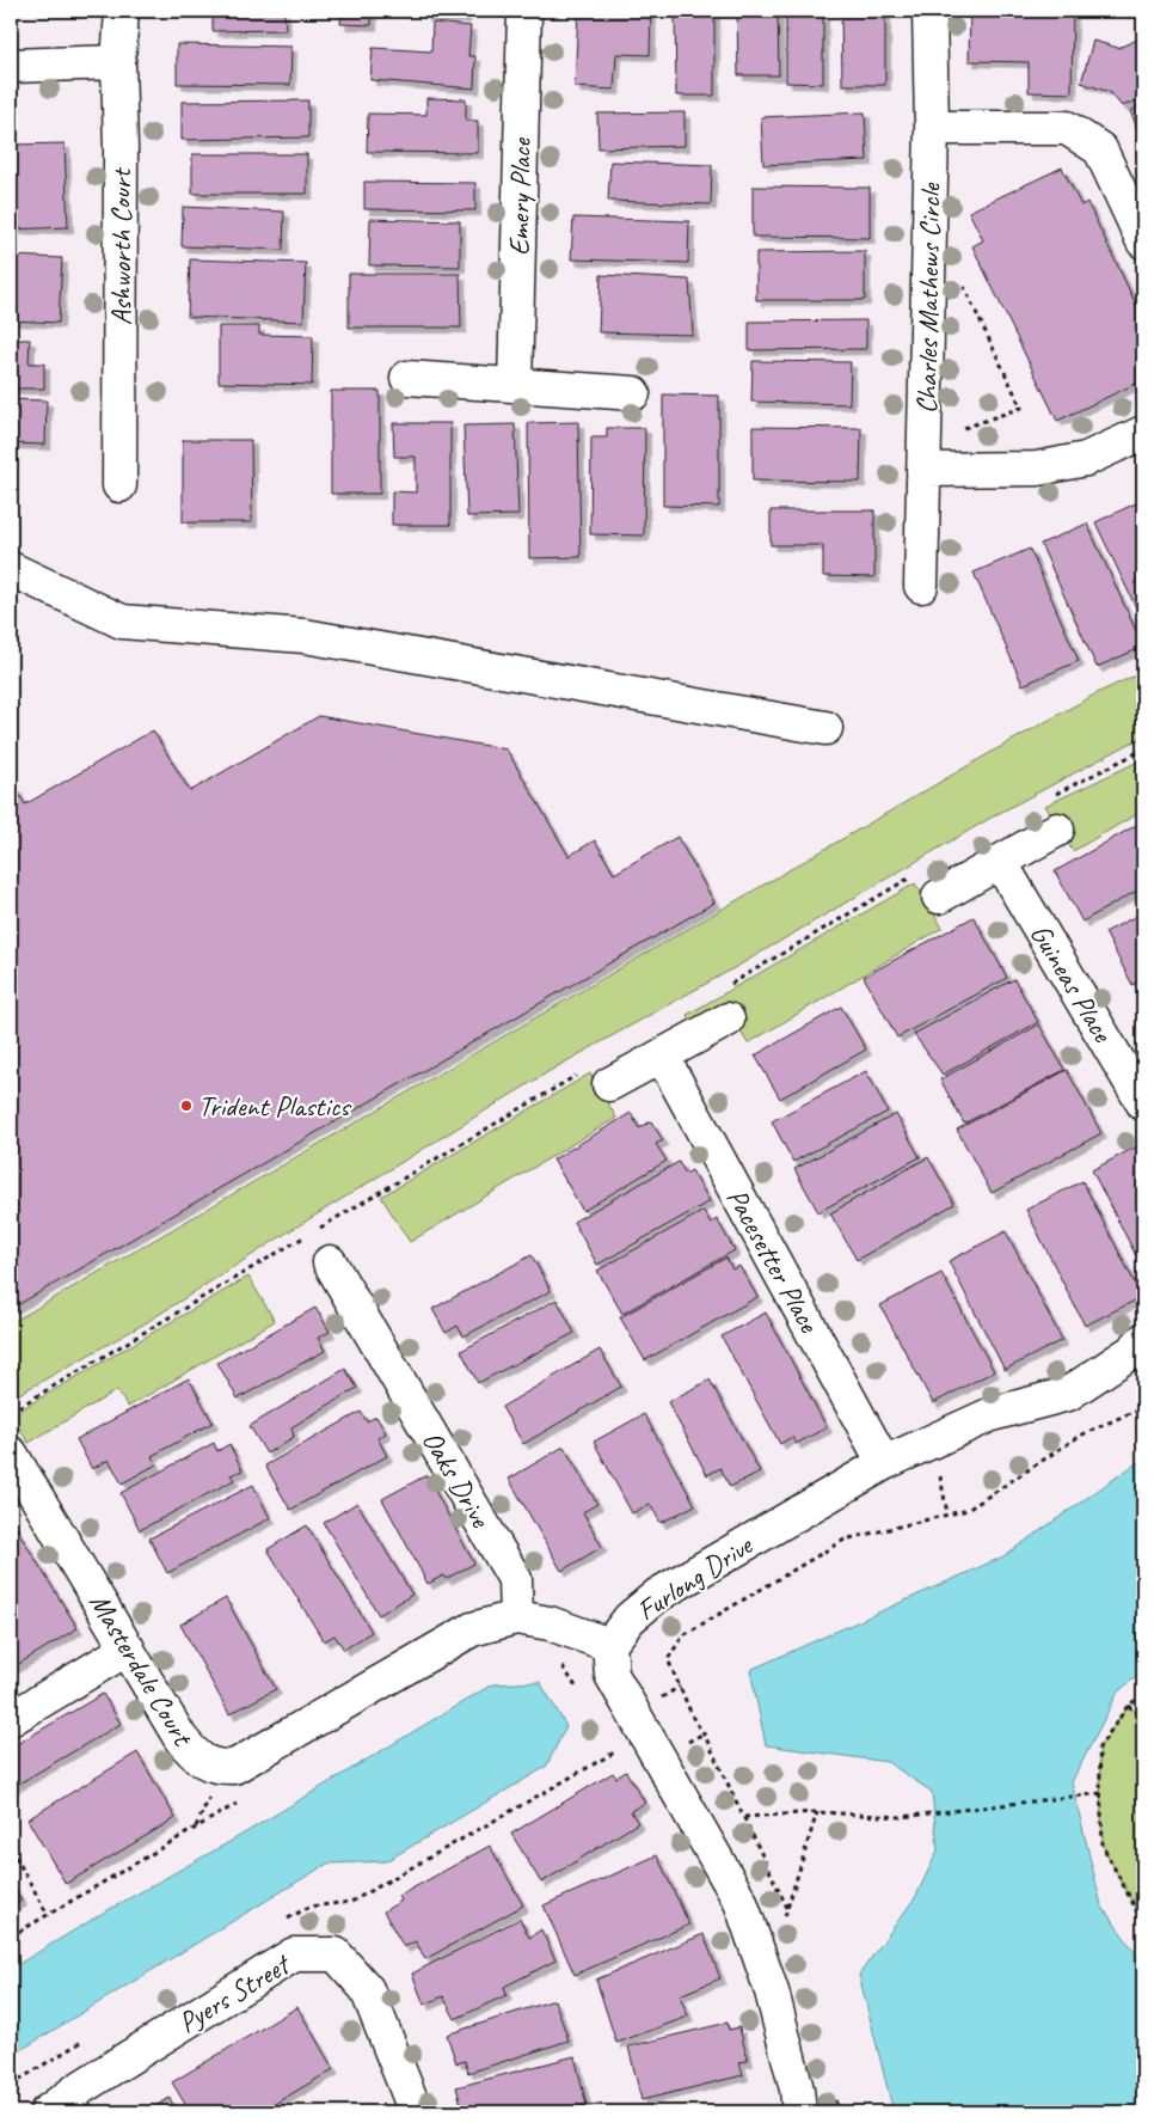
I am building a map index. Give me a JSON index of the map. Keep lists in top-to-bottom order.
{
  "streets": {
    "street": [
      "Emery Place",
      "Ashworth Court",
      "Charles Mathews Circle",
      "Guineas Place",
      "Pacesetter Place",
      "Oaks Drive",
      "Furlong Drive",
      "Masterdale Court",
      "Pyers Street"
    ]
  },
  "crossings": [
    ["Pacesetter Place", "Furlong Drive"],
    ["Oaks Drive", "Masterdale Court"]
  ],
  "places": ["Trident Plastics"]
}
